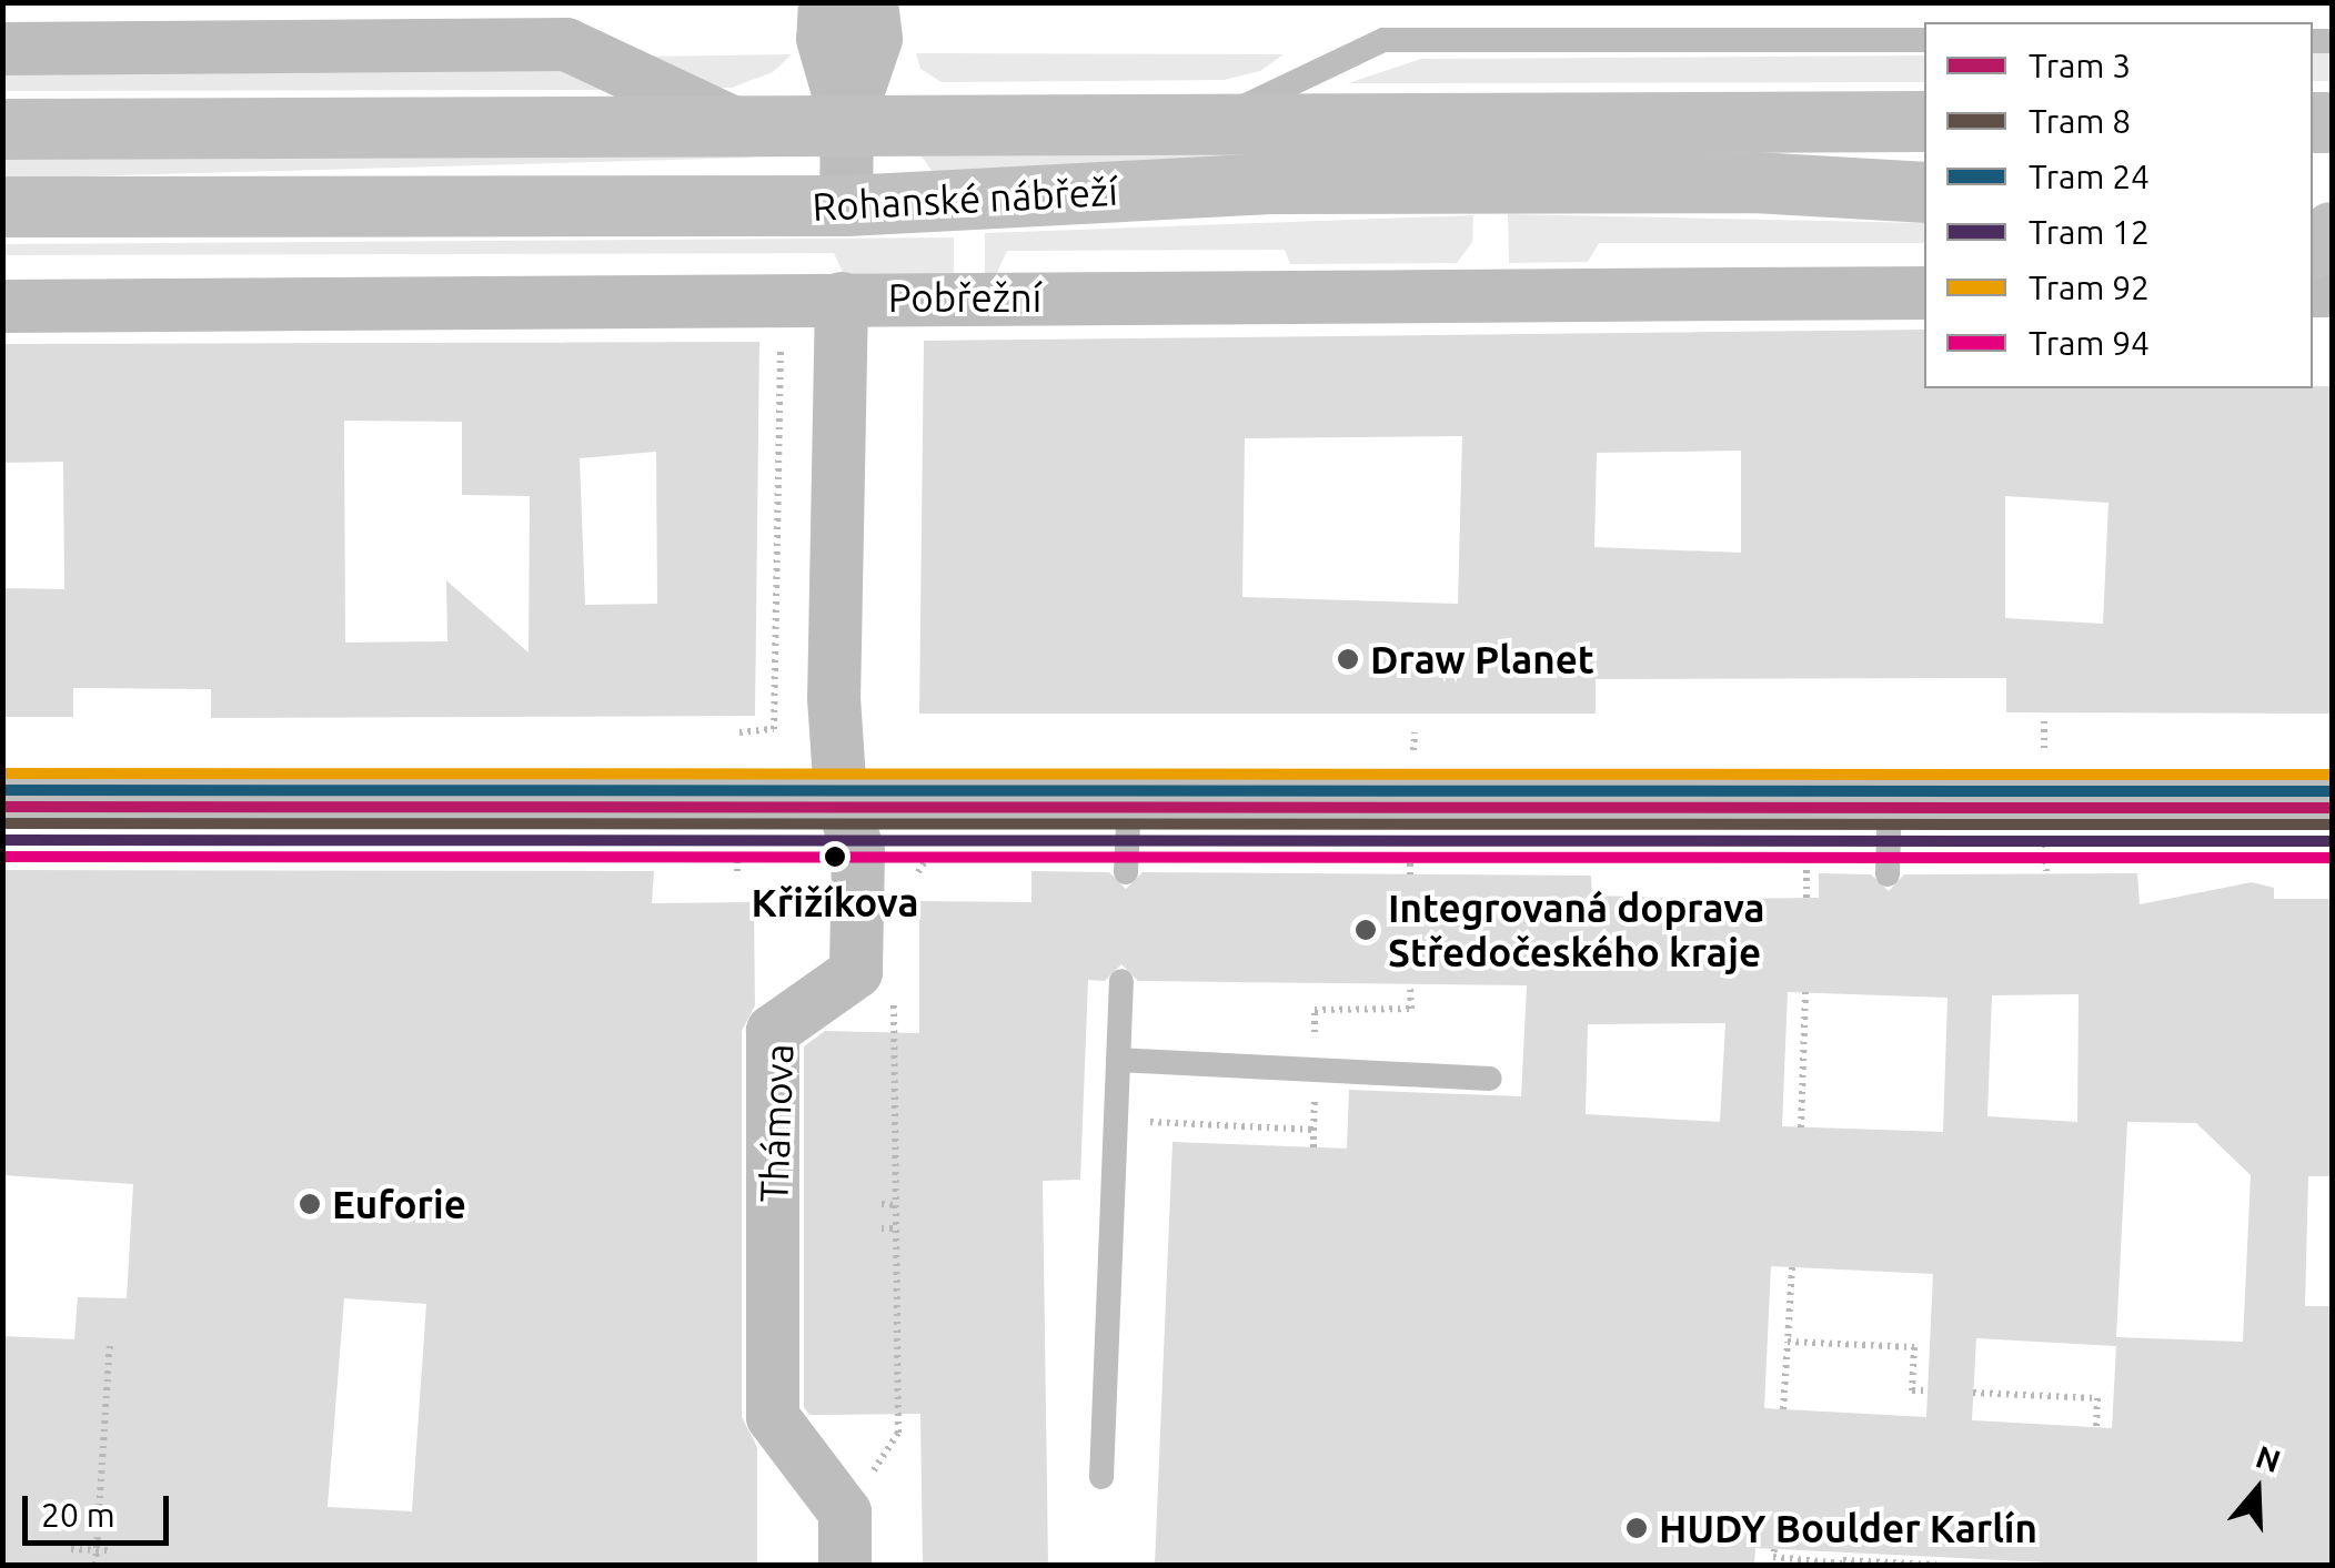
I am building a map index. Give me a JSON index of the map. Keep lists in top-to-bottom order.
{
  "streets": {
    "main road": ["Rohanské nábřeží"],
    "street": ["Pobřežní", "Thámova"]
  },
  "places": [
    "Draw Planet",
    "Křižíkova",
    "Integrovaná doprava Středočeského kraje",
    "Euforie",
    "HUDY Boulder Karlín"
  ],
  "lines": [
    "tram line 92",
    "tram line 24",
    "tram line 3",
    "tram line 8",
    "tram line 12",
    "tram line 94"
  ],
  "legend": [
    "Tram 3",
    "Tram 8",
    "Tram 24",
    "Tram 12",
    "Tram 92",
    "Tram 94"
  ],
  "scale_bar": "20 m",
  "north": "top"
}
